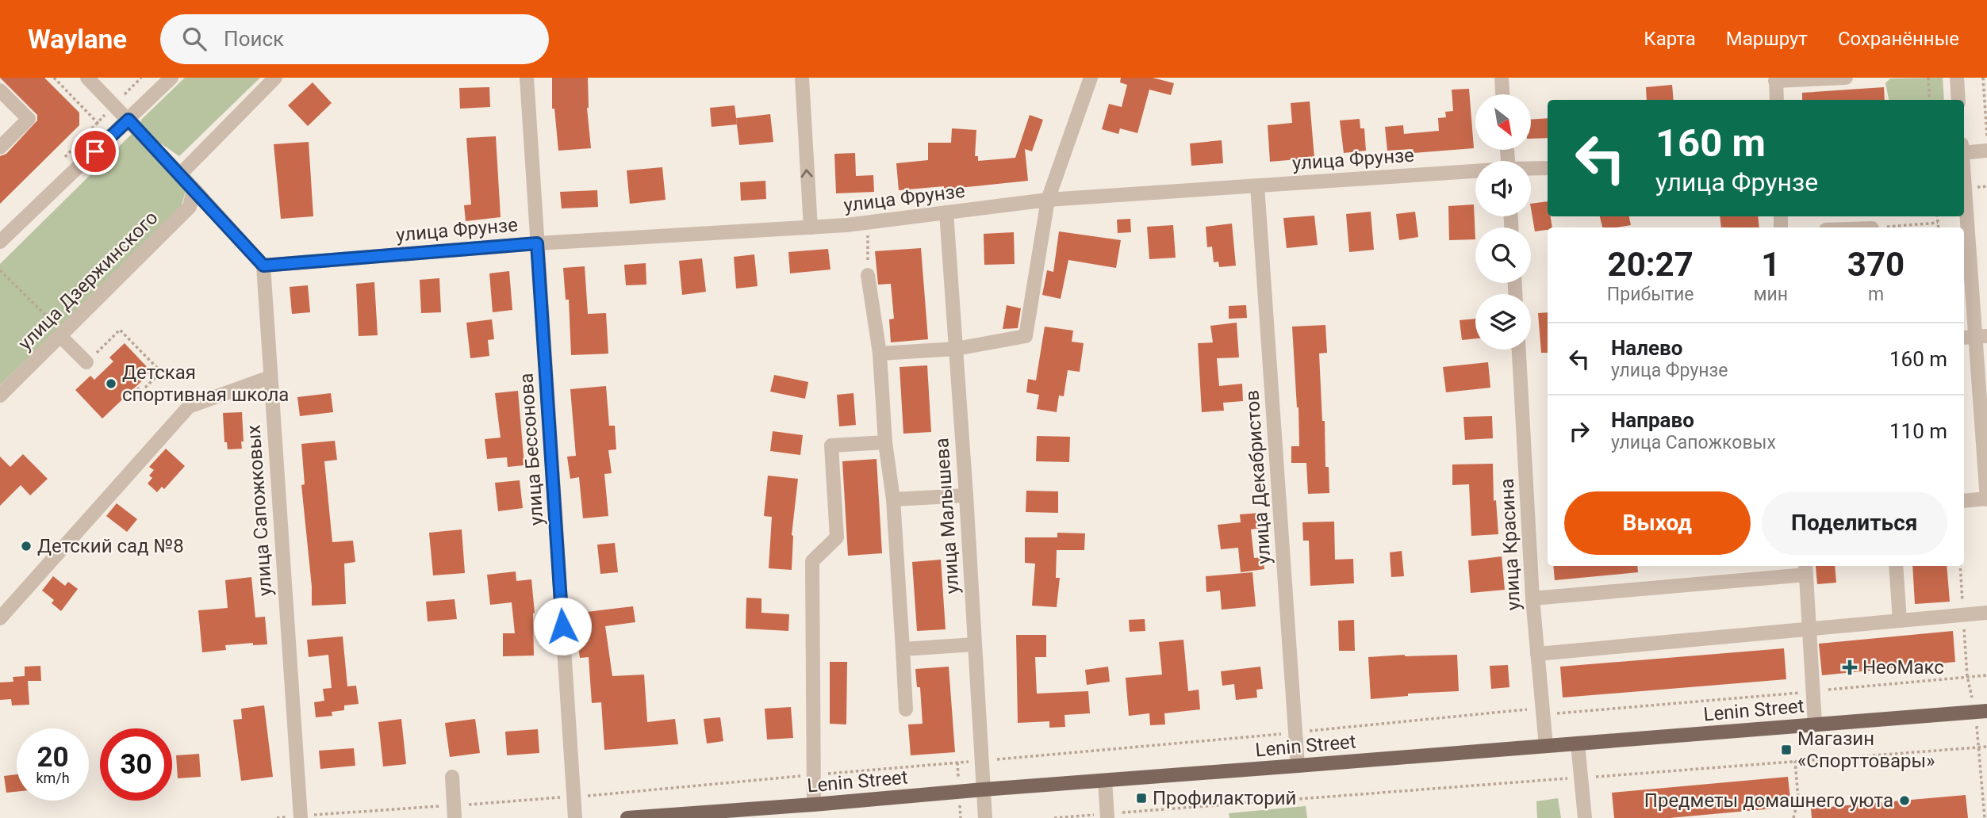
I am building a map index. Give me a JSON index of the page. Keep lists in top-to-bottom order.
{
  "streets": {
    "main road": ["Lenin Street"],
    "street": [
      "улица Фрунзе",
      "улица Дзержинского",
      "улица Бессонова",
      "улица Декабристов",
      "улица Сапожковых",
      "улица Малышева",
      "улица Красина"
    ]
  },
  "crossings": [
    ["улица Фрунзе", "улица Бессонова"],
    ["улица Фрунзе", "улица Декабристов"],
    ["улица Фрунзе", "улица Сапожковых"],
    ["улица Фрунзе", "улица Малышева"],
    ["улица Декабристов", "Lenin Street"],
    ["улица Малышева", "Lenin Street"],
    ["улица Красина", "Lenin Street"]
  ],
  "places": {
    "other": ["Детская спортивная школа", "Детский сад №8", "Предметы домашнего уюта"],
    "health": ["НеоМакс"],
    "transit": ["Магазин «Спорттовары»", "Профилакторий"]
  },
  "north": "bottom right",
  "page": {
    "header": "Waylane",
    "search": "Поиск",
    "nav": ["Карта", "Маршрут", "Сохранённые"],
    "turn": ["160 m", "улица Фрунзе"],
    "eta": [
      "20:27",
      "Прибытие",
      "1",
      "мин",
      "370",
      "m"
    ],
    "list": [
      {
        "name": "Налево",
        "note": "улица Фрунзе",
        "value": "160 m"
      },
      {
        "name": "Направо",
        "note": "улица Сапожковых",
        "value": "110 m"
      }
    ],
    "buttons": ["Выход", "Поделиться"],
    "speed": "20 km/h",
    "limit": "30"
  }
}
